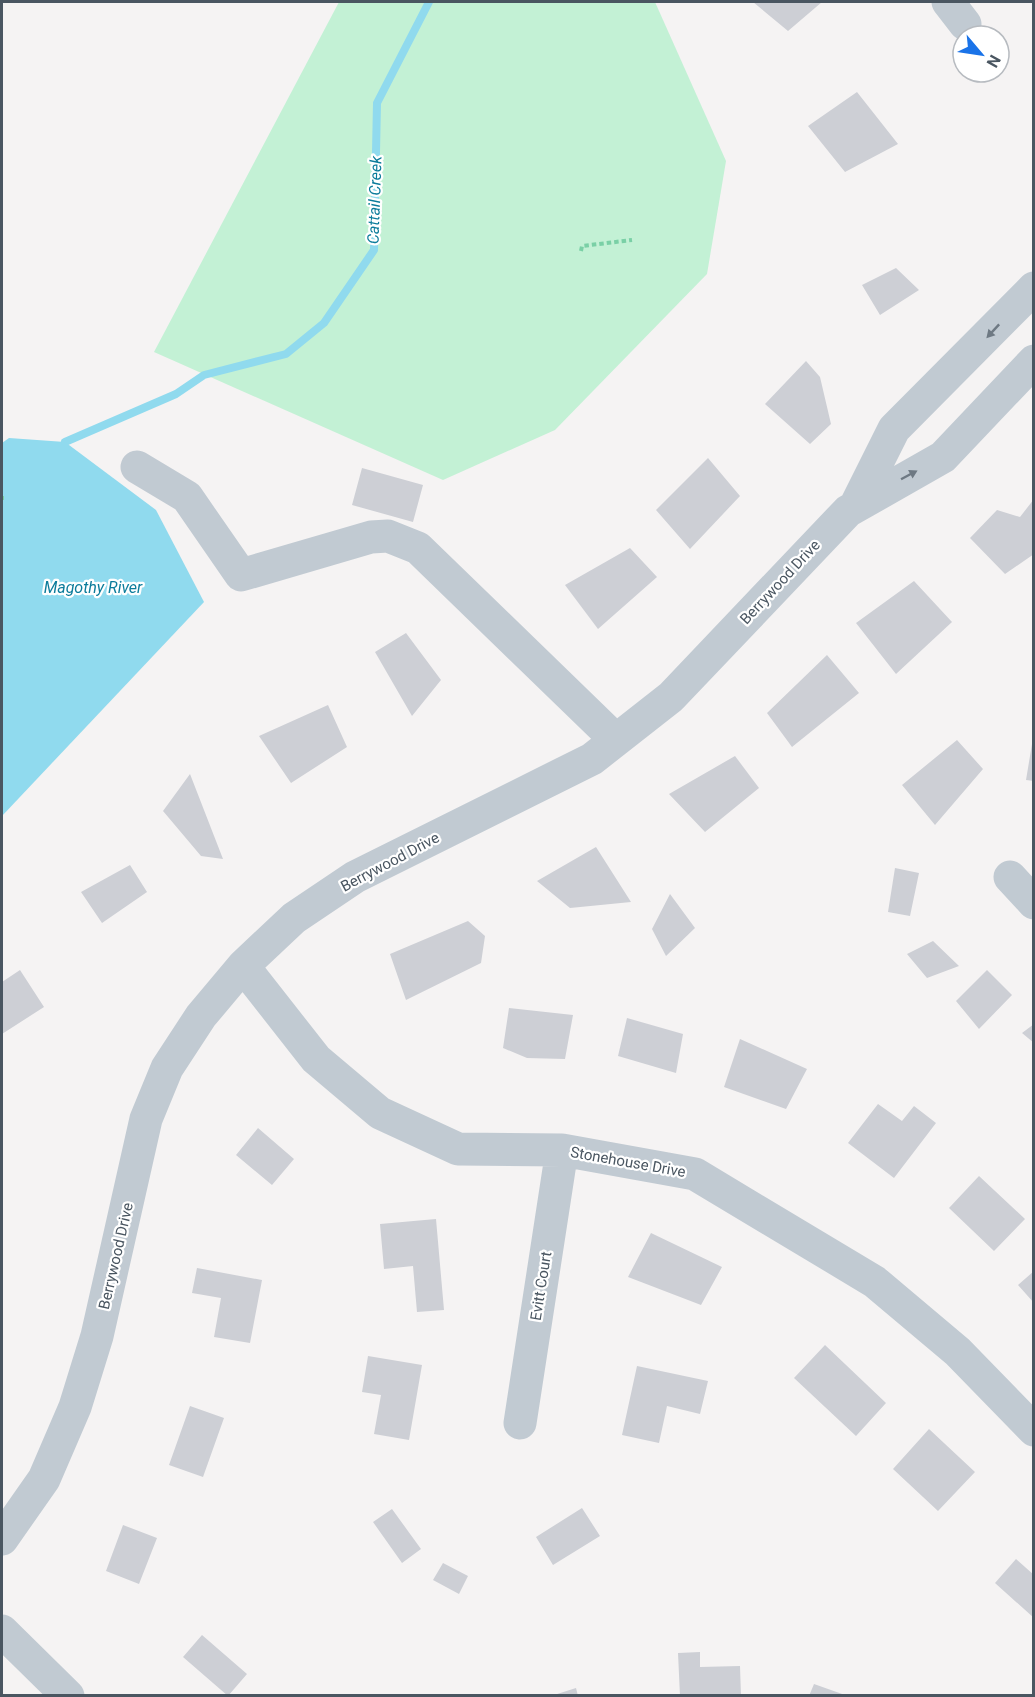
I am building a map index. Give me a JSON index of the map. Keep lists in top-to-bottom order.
{
  "streets": {
    "street": ["Berrywood Drive", "Stonehouse Drive", "Evitt Court"]
  },
  "crossings": [
    ["Berrywood Drive", "Stonehouse Drive"],
    ["Stonehouse Drive", "Evitt Court"]
  ],
  "water": ["Cattail Creek", "Magothy River"],
  "north": "bottom right"
}
